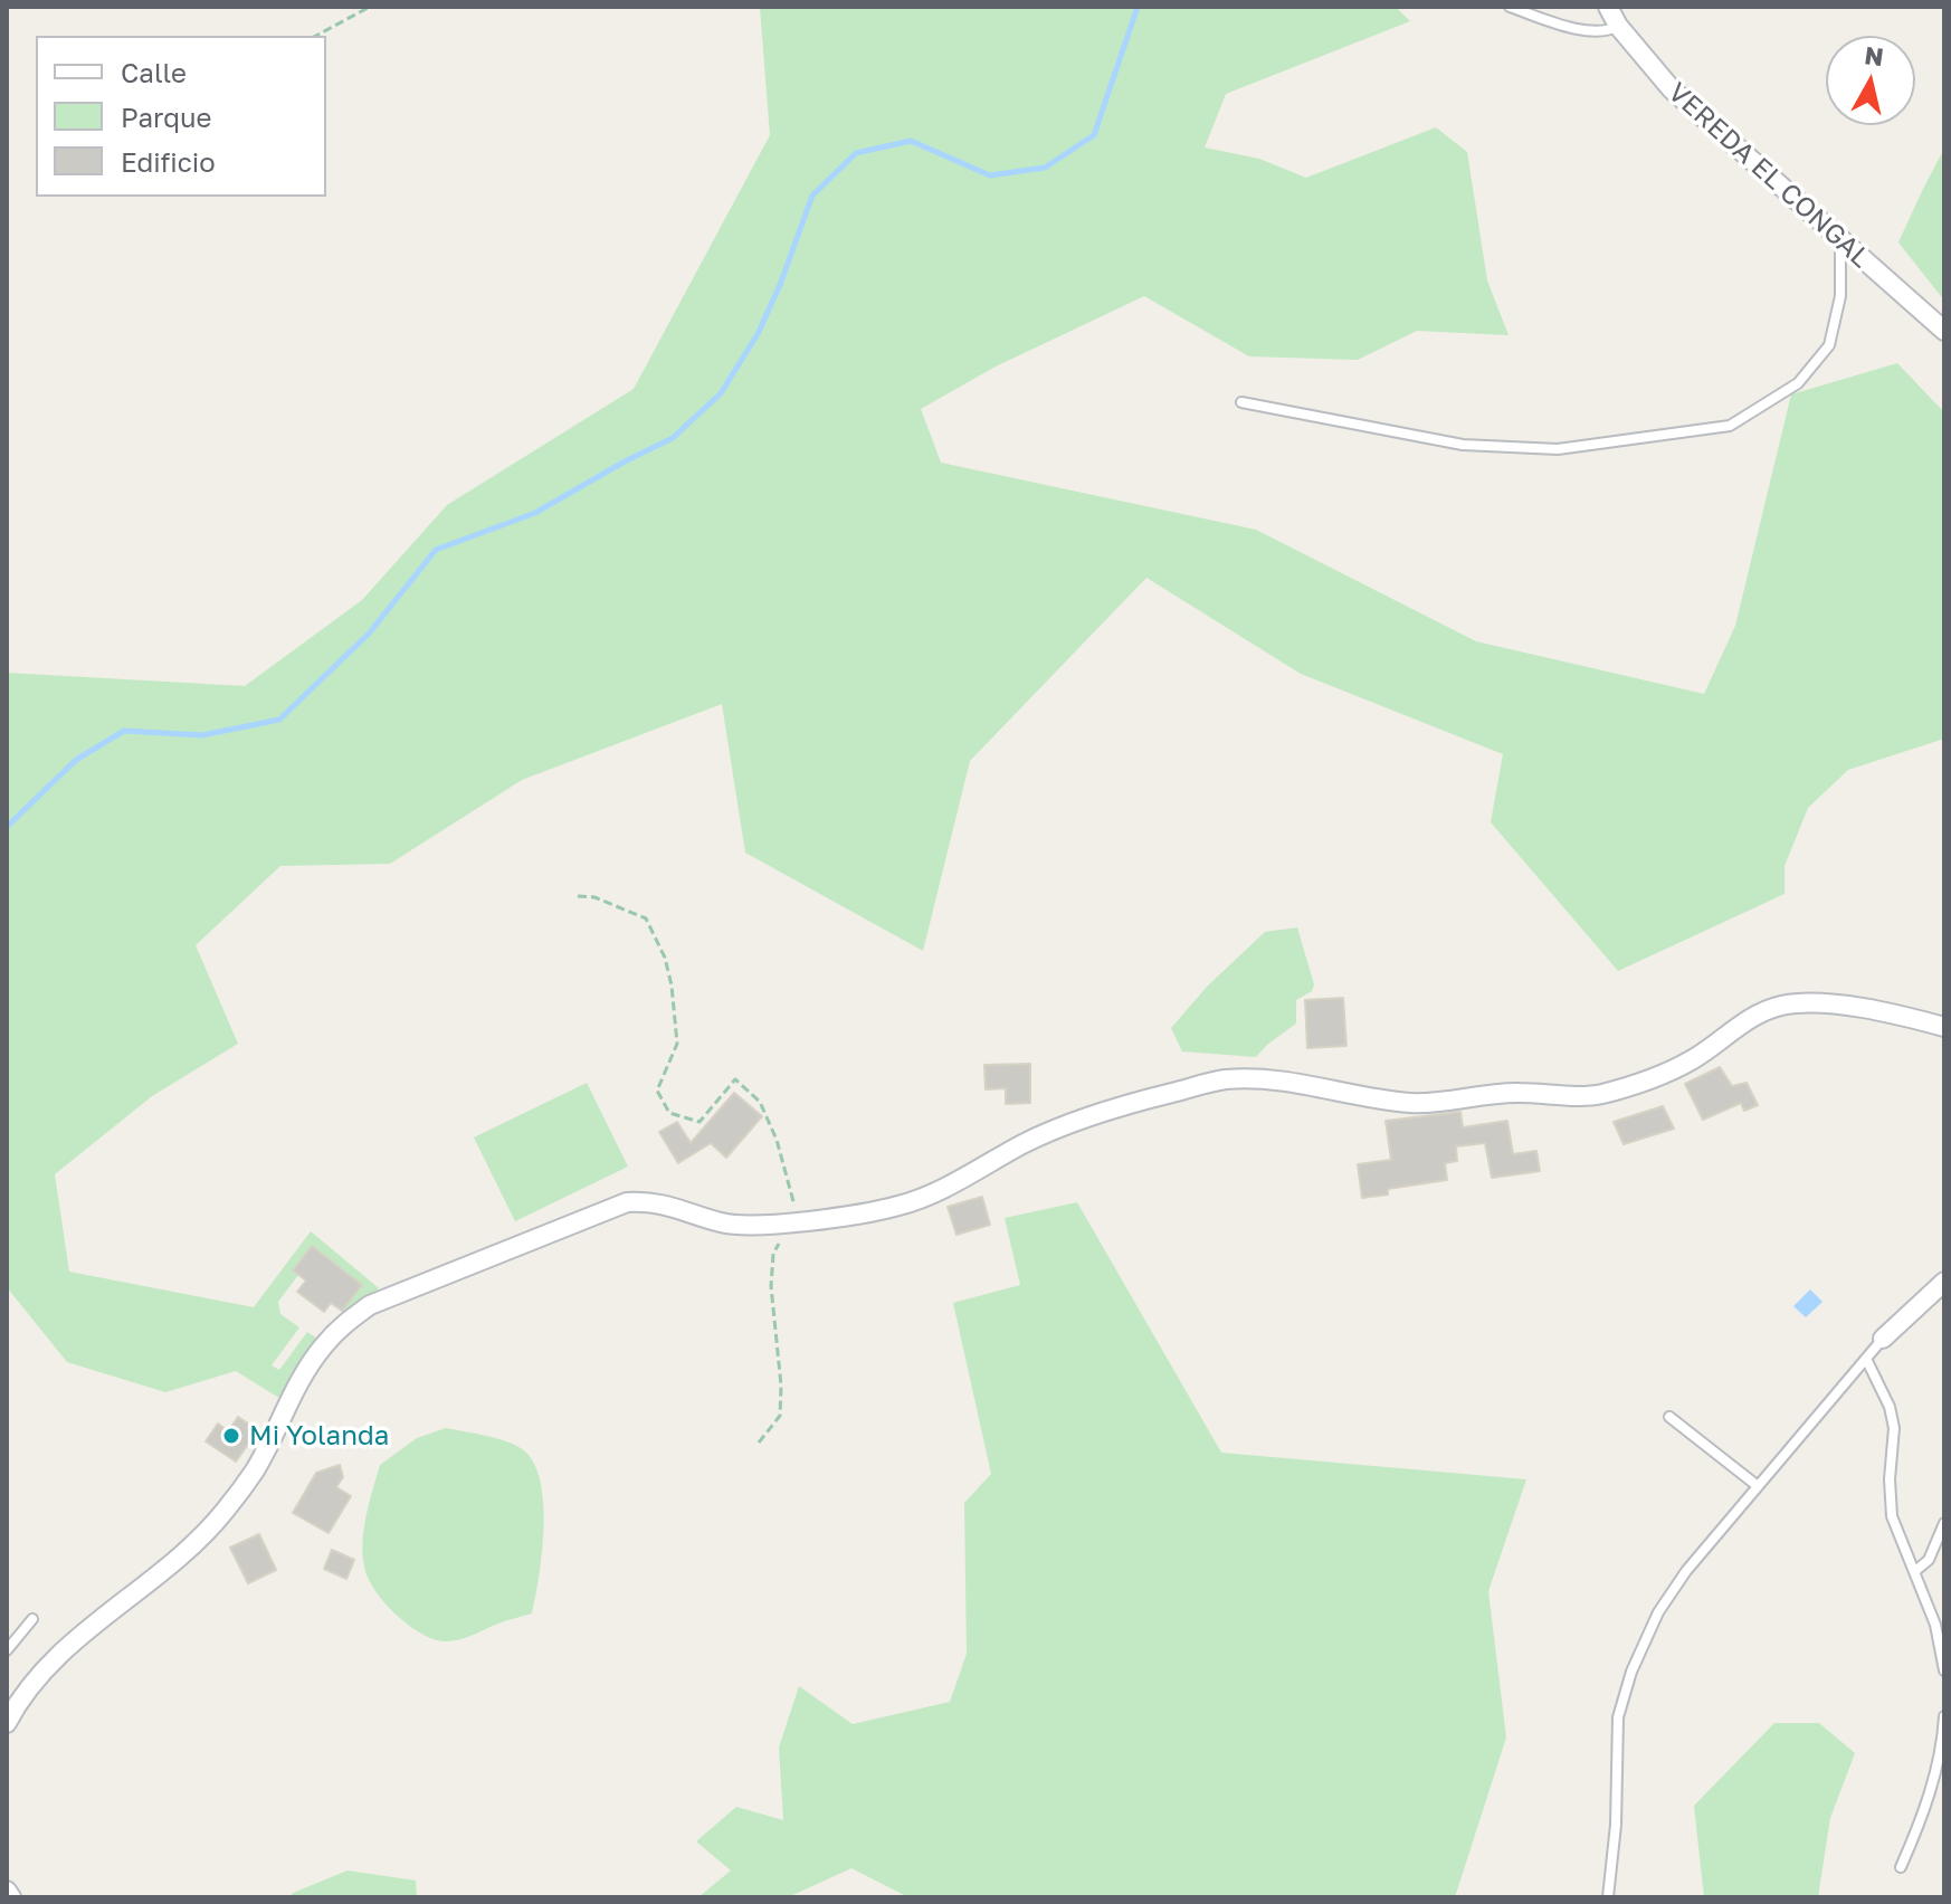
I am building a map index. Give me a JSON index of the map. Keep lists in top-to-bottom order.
{
  "streets": {
    "street": ["VEREDA EL CONGAL"]
  },
  "places": ["Mi Yolanda"],
  "legend": ["Calle", "Parque", "Edificio"],
  "north": "top"
}
